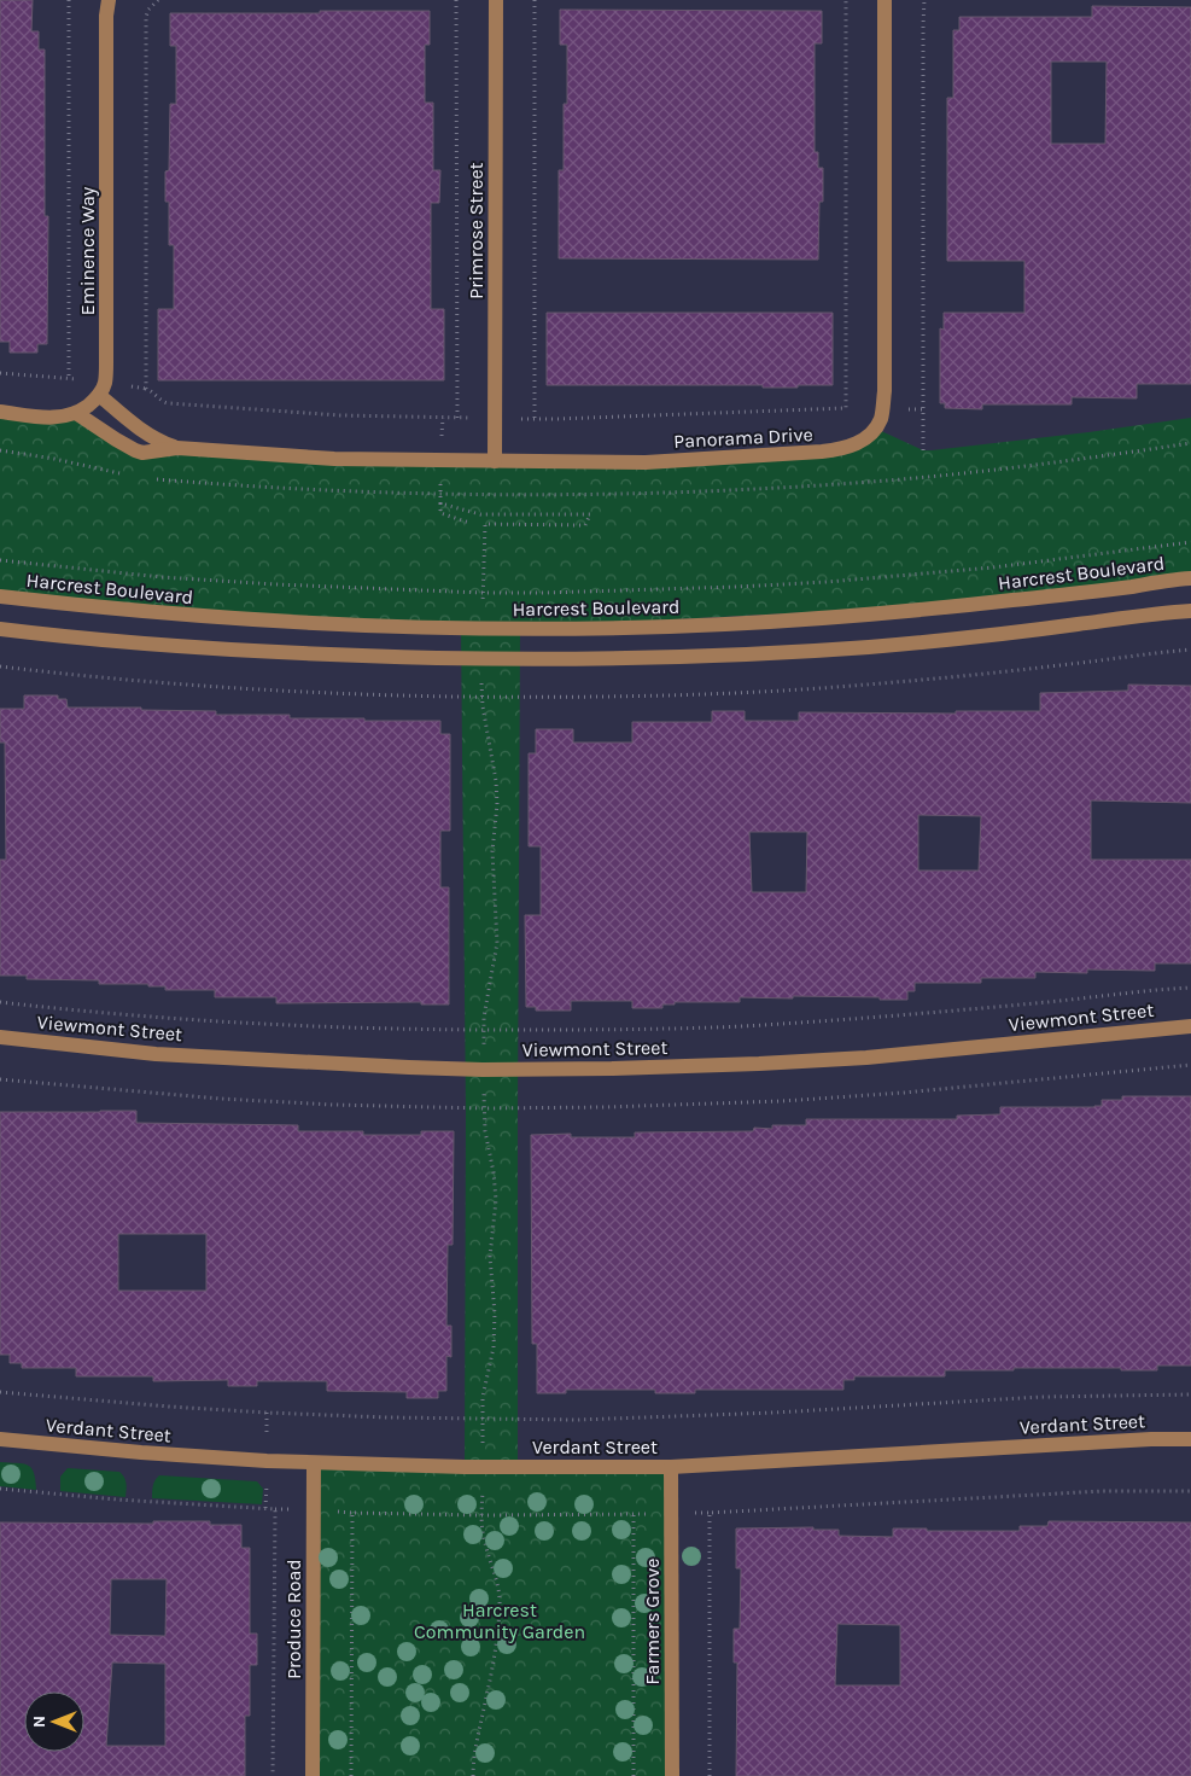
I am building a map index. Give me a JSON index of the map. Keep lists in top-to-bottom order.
{
  "streets": {
    "street": [
      "Primrose Street",
      "Eminence Way",
      "Panorama Drive",
      "Harcrest Boulevard",
      "Viewmont Street",
      "Verdant Street",
      "Produce Road",
      "Farmers Grove"
    ]
  },
  "crossings": [
    ["Primrose Street", "Panorama Drive"],
    ["Eminence Way", "Panorama Drive"],
    ["Verdant Street", "Produce Road"],
    ["Verdant Street", "Farmers Grove"]
  ],
  "parks": ["Harcrest Community Garden"],
  "north": "left"
}
